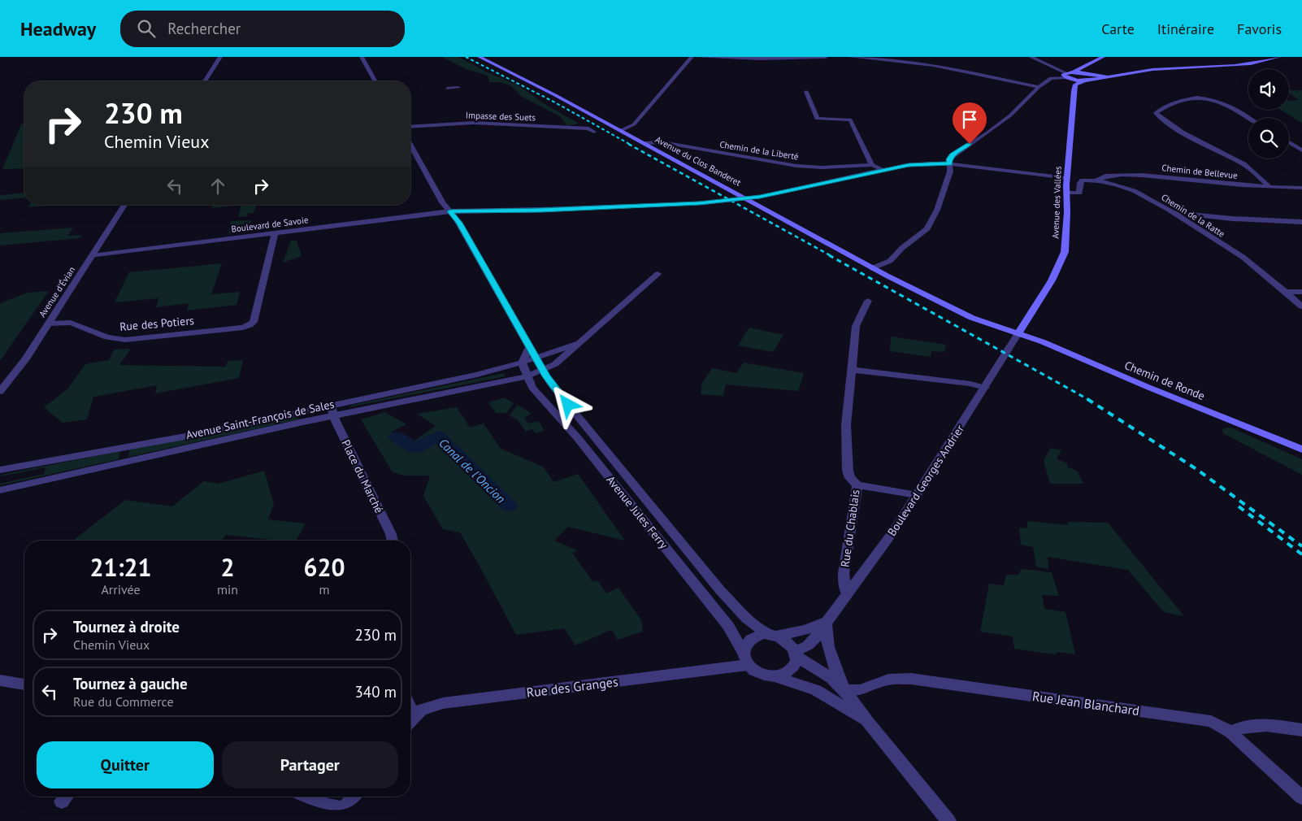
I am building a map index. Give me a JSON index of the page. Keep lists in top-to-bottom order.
{
  "streets": {
    "main road": ["Avenue du Clos Banderet", "Avenue des Vallées", "Chemin de Ronde"],
    "street": [
      "Impasse des Suets",
      "Chemin de la Liberté",
      "Chemin de Bellevue",
      "Chemin de la Ratte",
      "Boulevard de Savoie",
      "Avenue d'Évian",
      "Rue des Potiers",
      "Avenue Saint-François de Sales",
      "Place du Marché",
      "Boulevard Georges Andrier",
      "Avenue Jules Ferry",
      "Rue du Chablais",
      "Rue des Granges",
      "Rue Jean Blanchard"
    ]
  },
  "crossings": [
    ["Chemin de la Liberté", "Avenue du Clos Banderet"],
    ["Chemin de la Liberté", "Boulevard de Savoie"],
    ["Avenue du Clos Banderet", "Avenue des Vallées"],
    ["Avenue du Clos Banderet", "Boulevard de Savoie"],
    ["Avenue du Clos Banderet", "Chemin de Ronde"],
    ["Avenue du Clos Banderet", "Boulevard Georges Andrier"],
    ["Chemin de Bellevue", "Chemin de la Ratte"],
    ["Avenue des Vallées", "Boulevard de Savoie"],
    ["Avenue des Vallées", "Chemin de Ronde"],
    ["Avenue des Vallées", "Boulevard Georges Andrier"],
    ["Boulevard de Savoie", "Avenue d'Évian"],
    ["Boulevard de Savoie", "Rue des Potiers"],
    ["Boulevard de Savoie", "Avenue Jules Ferry"],
    ["Avenue d'Évian", "Rue des Potiers"],
    ["Chemin de Ronde", "Boulevard Georges Andrier"],
    ["Avenue Saint-François de Sales", "Place du Marché"],
    ["Avenue Saint-François de Sales", "Avenue Jules Ferry"],
    ["Boulevard Georges Andrier", "Avenue Jules Ferry"],
    ["Boulevard Georges Andrier", "Rue du Chablais"],
    ["Boulevard Georges Andrier", "Rue des Granges"],
    ["Avenue Jules Ferry", "Rue des Granges"]
  ],
  "water": ["Canal de l'Oncion"],
  "page": {
    "header": "Headway",
    "search": "Rechercher",
    "nav": ["Carte", "Itinéraire", "Favoris"],
    "turn": ["230 m", "Chemin Vieux"],
    "eta": [
      "21:21",
      "Arrivée",
      "2",
      "min",
      "620",
      "m"
    ],
    "list": [
      {
        "name": "Tournez à droite",
        "note": "Chemin Vieux",
        "value": "230 m"
      },
      {
        "name": "Tournez à gauche",
        "note": "Rue du Commerce",
        "value": "340 m"
      }
    ],
    "buttons": ["Quitter", "Partager"]
  }
}
